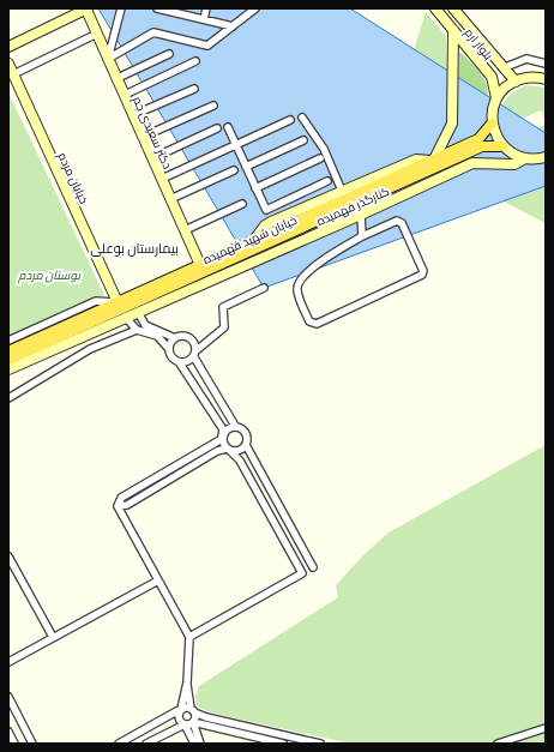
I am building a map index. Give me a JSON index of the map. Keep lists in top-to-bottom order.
{
  "streets": {
    "main road": ["خیابان شهید فهمیده"],
    "street": [
      "بلوار ارم",
      "دکتر سعیدی جم",
      "خیابان مردم",
      "کنارگذر فهمیده"
    ]
  },
  "crossings": [
    ["دکتر سعیدی جم", "خیابان شهید فهمیده"],
    ["خیابان مردم", "کنارگذر فهمیده"],
    ["خیابان مردم", "خیابان شهید فهمیده"],
    ["کنارگذر فهمیده", "خیابان شهید فهمیده"]
  ],
  "districts": ["بیمارستان بوعلی"],
  "parks": ["بوستان مردم"]
}
